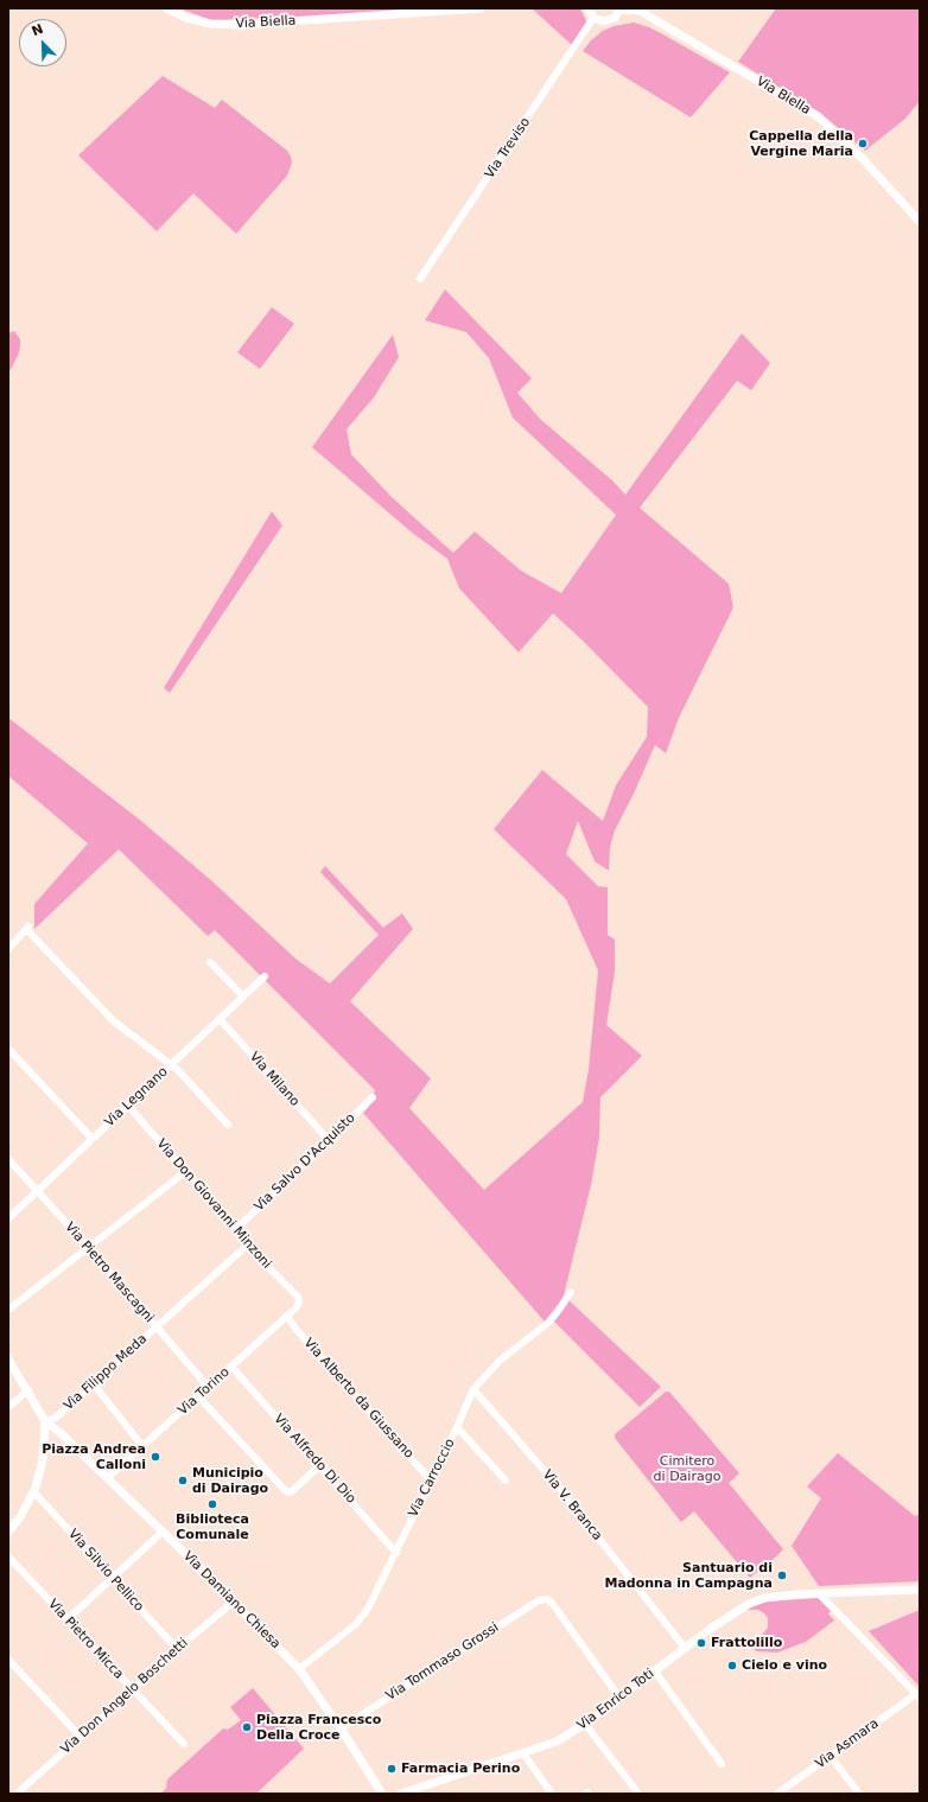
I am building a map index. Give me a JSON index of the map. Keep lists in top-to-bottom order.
{
  "streets": {
    "street": [
      "Via Biella",
      "Via Treviso",
      "Via Milano",
      "Via Legnano",
      "Via Salvo D'Acquisto",
      "Via Don Giovanni Minzoni",
      "Via Pietro Mascagni",
      "Via Filippo Meda",
      "Via Torino",
      "Via Alberto da Giussano",
      "Via Alfredo Di Dio",
      "Via Carroccio",
      "Via V. Branca",
      "Via Silvio Pellico",
      "Via Damiano Chiesa",
      "Via Pietro Micca",
      "Via Tommaso Grossi",
      "Via Don Angelo Boschetti",
      "Via Enrico Toti",
      "Via Asmara"
    ]
  },
  "crossings": [
    ["Via Milano", "Via Legnano"],
    ["Via Milano", "Via Salvo D'Acquisto"],
    ["Via Legnano", "Via Don Giovanni Minzoni"],
    ["Via Legnano", "Via Pietro Mascagni"],
    ["Via Salvo D'Acquisto", "Via Don Giovanni Minzoni"],
    ["Via Don Giovanni Minzoni", "Via Filippo Meda"],
    ["Via Don Giovanni Minzoni", "Via Torino"],
    ["Via Pietro Mascagni", "Via Filippo Meda"],
    ["Via Pietro Mascagni", "Via Torino"],
    ["Via Filippo Meda", "Via Damiano Chiesa"],
    ["Via Torino", "Via Alberto da Giussano"],
    ["Via Torino", "Via Alfredo Di Dio"],
    ["Via Torino", "Via Damiano Chiesa"],
    ["Via Alberto da Giussano", "Via Carroccio"],
    ["Via Alfredo Di Dio", "Via Carroccio"],
    ["Via Carroccio", "Via V. Branca"],
    ["Via Carroccio", "Via Damiano Chiesa"],
    ["Via V. Branca", "Via Enrico Toti"],
    ["Via Silvio Pellico", "Via Don Angelo Boschetti"],
    ["Via Damiano Chiesa", "Via Tommaso Grossi"],
    ["Via Damiano Chiesa", "Via Don Angelo Boschetti"],
    ["Via Pietro Micca", "Via Don Angelo Boschetti"],
    ["Via Tommaso Grossi", "Via Enrico Toti"]
  ],
  "parks": ["Cimitero di Dairago"],
  "places": [
    "Cappella della Vergine Maria",
    "Piazza Andrea Calloni",
    "Municipio di Dairago",
    "Biblioteca Comunale",
    "Santuario di Madonna in Campagna",
    "Frattolillo",
    "Cielo e vino",
    "Piazza Francesco Della Croce",
    "Farmacia Perino"
  ],
  "north": "top left"
}
